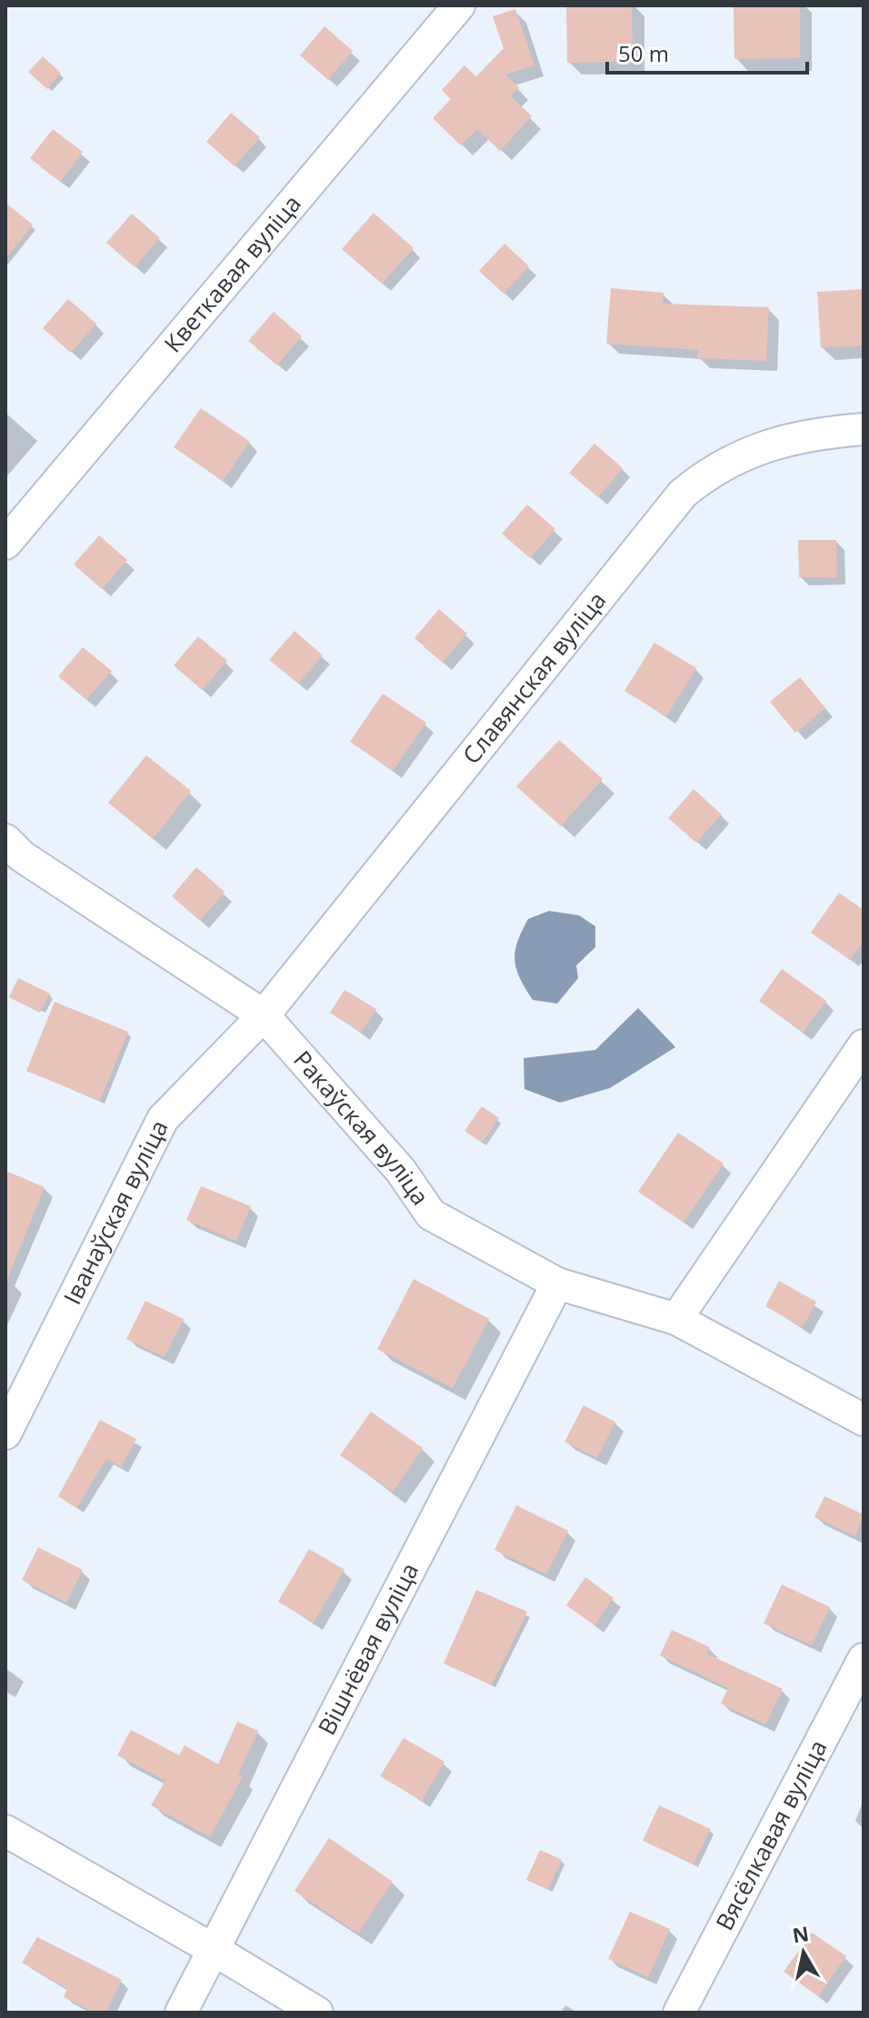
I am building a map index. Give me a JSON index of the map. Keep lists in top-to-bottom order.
{
  "streets": {
    "street": [
      "Кветкавая вуліца",
      "Славянская вуліца",
      "Ракаўская вуліца",
      "Іванаўская вуліца",
      "Вішнёвая вуліца",
      "Вясёлкавая вуліца"
    ]
  },
  "crossings": [
    ["Славянская вуліца", "Ракаўская вуліца"],
    ["Славянская вуліца", "Іванаўская вуліца"],
    ["Ракаўская вуліца", "Іванаўская вуліца"],
    ["Ракаўская вуліца", "Вішнёвая вуліца"]
  ],
  "scale_bar": "50 m",
  "north": "top"
}
